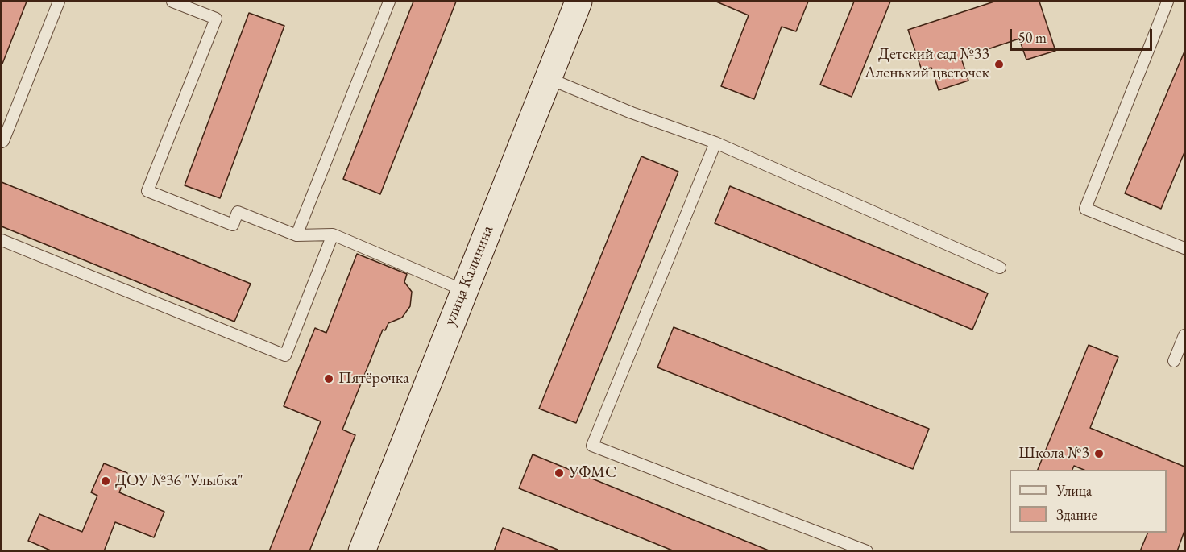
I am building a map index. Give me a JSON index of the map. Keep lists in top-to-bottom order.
{
  "streets": {
    "street": ["улица Калинина"]
  },
  "places": [
    "Детский сад №33 Аленький цветочек",
    "Пятёрочка",
    "Школа №3",
    "УФМС",
    "ДОУ №36 \"Улыбка\""
  ],
  "legend": ["Улица", "Здание"],
  "scale_bar": "50 m"
}
